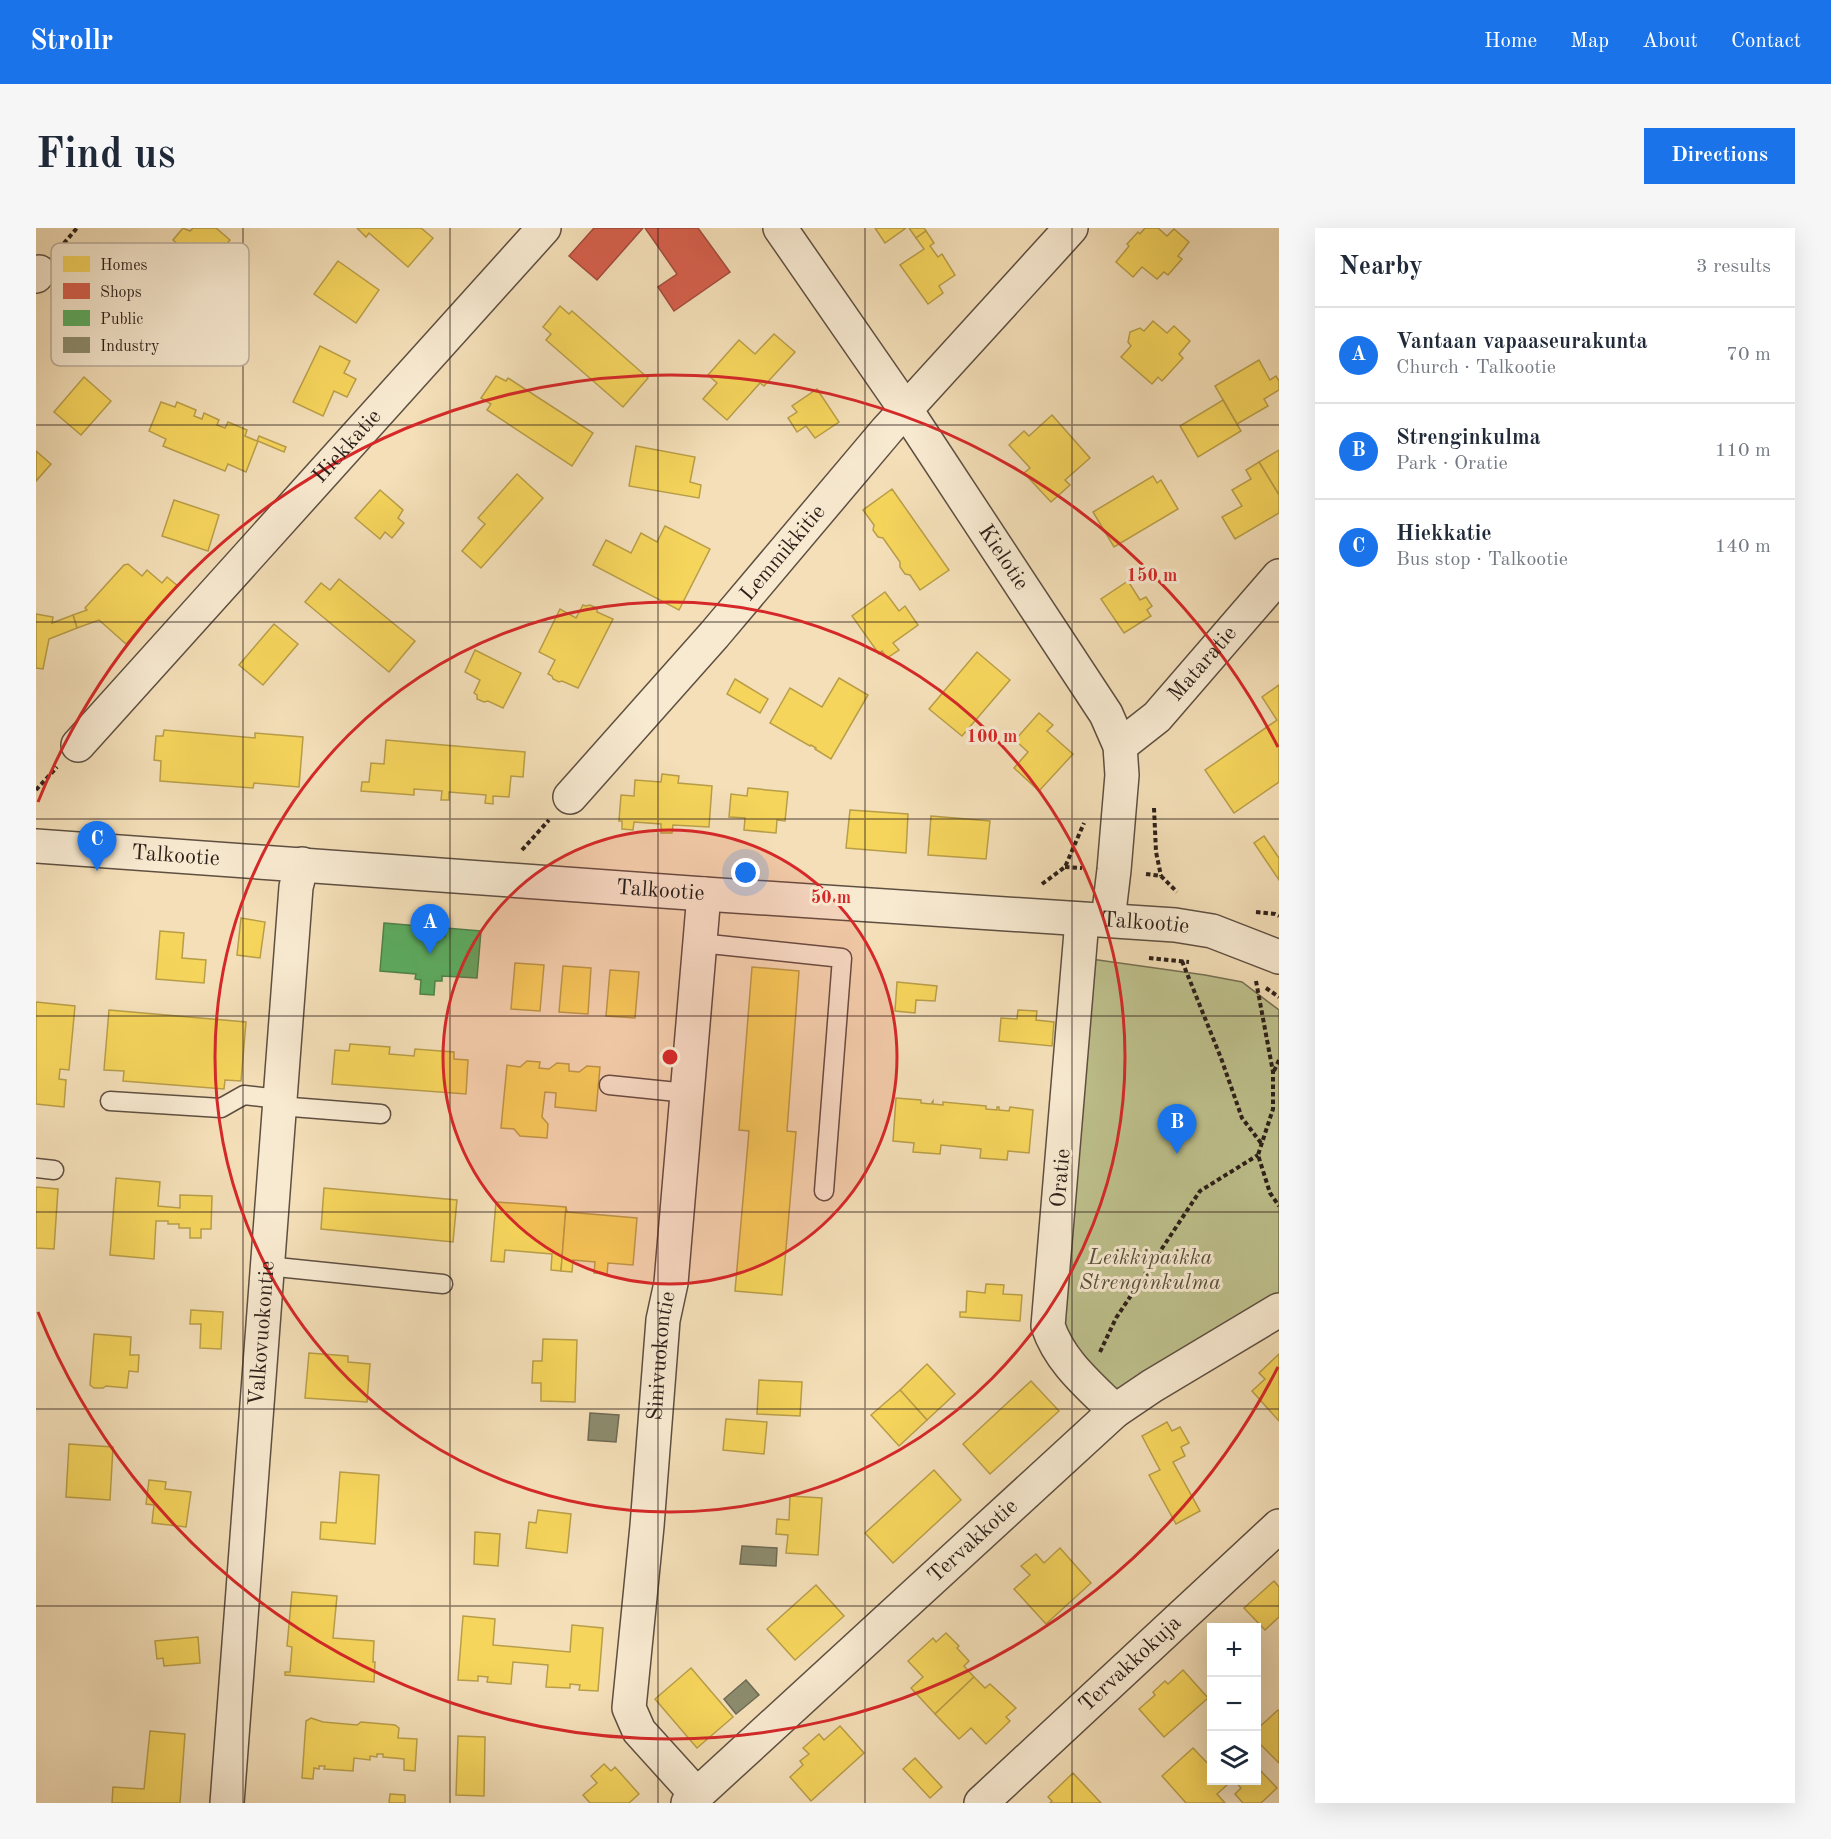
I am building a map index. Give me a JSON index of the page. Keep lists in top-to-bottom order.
{
  "streets": {
    "street": [
      "Hiekkatie",
      "Lemmikkitie",
      "Kielotie",
      "Mataratie",
      "Talkootie",
      "Oratie",
      "Valkovuokontie",
      "Sinivuokontie",
      "Tervakkotie",
      "Tervakkokuja"
    ]
  },
  "crossings": [
    ["Lemmikkitie", "Kielotie"],
    ["Kielotie", "Mataratie"],
    ["Kielotie", "Talkootie"],
    ["Kielotie", "Oratie"],
    ["Talkootie", "Oratie"],
    ["Talkootie", "Valkovuokontie"],
    ["Talkootie", "Sinivuokontie"],
    ["Oratie", "Tervakkotie"],
    ["Sinivuokontie", "Tervakkotie"]
  ],
  "parks": ["Leikkipaikka Strenginkulma"],
  "legend": [
    "Homes",
    "Shops",
    "Public",
    "Industry"
  ],
  "page": {
    "header": "Strollr",
    "nav": [
      "Home",
      "Map",
      "About",
      "Contact"
    ],
    "buttons": "Directions",
    "title": "Find us",
    "heading": ["Nearby", "3 results"],
    "list": [
      {
        "mark": "A",
        "name": "Vantaan vapaaseurakunta",
        "note": "Church · Talkootie",
        "value": "70 m"
      },
      {
        "mark": "B",
        "name": "Strenginkulma",
        "note": "Park · Oratie",
        "value": "110 m"
      },
      {
        "mark": "C",
        "name": "Hiekkatie",
        "note": "Bus stop · Talkootie",
        "value": "140 m"
      }
    ],
    "pins": ["C", "A", "B"],
    "map_buttons": ["+", "−"]
  },
  "rings": ["150 m", "100 m", "50 m"]
}
